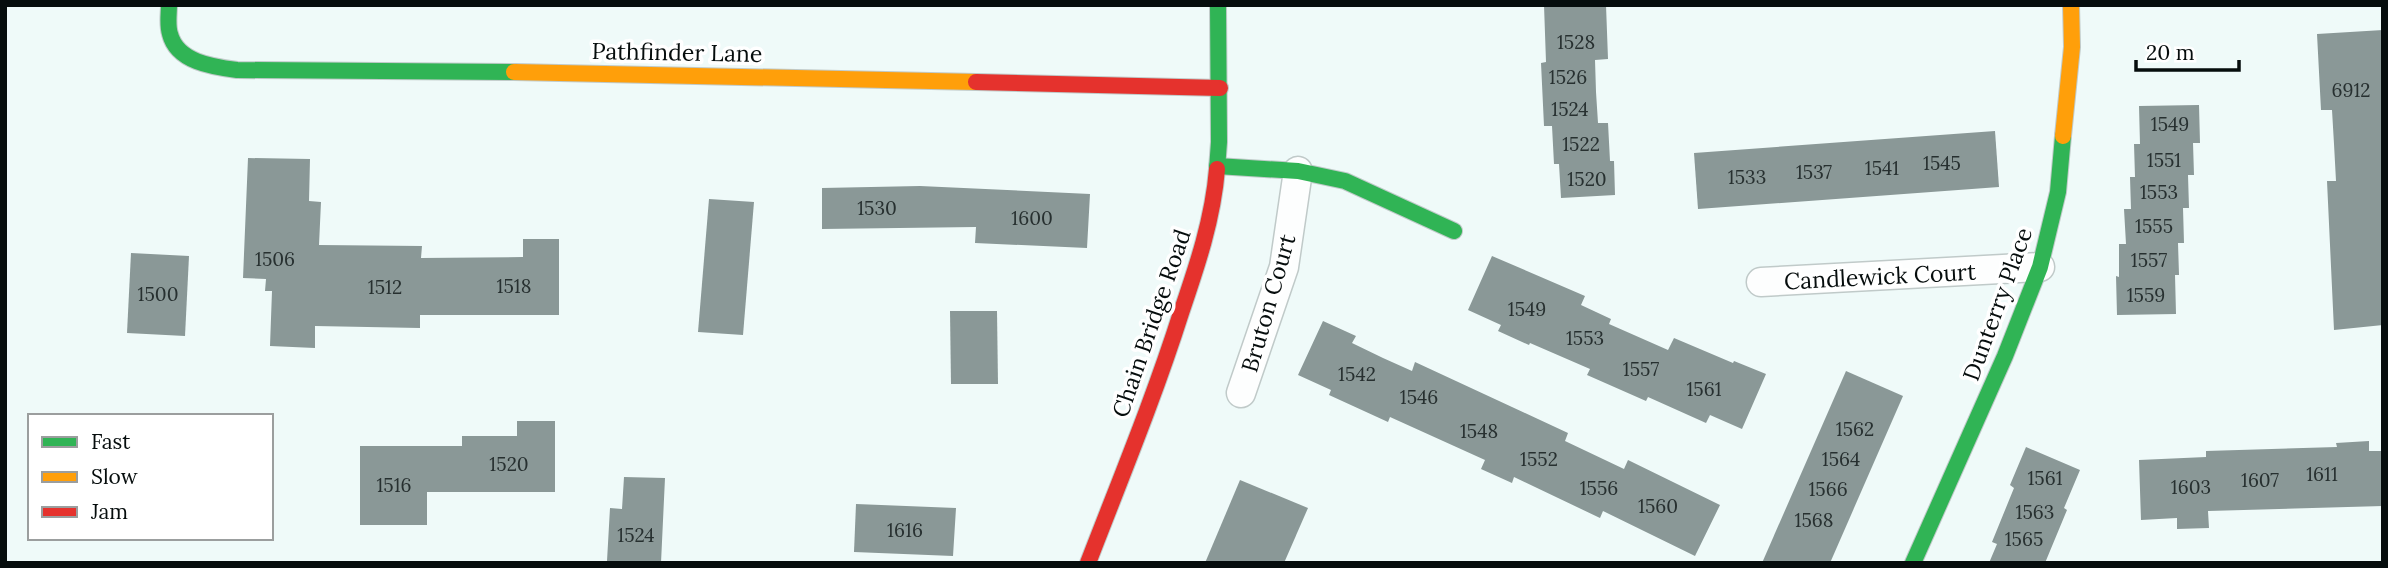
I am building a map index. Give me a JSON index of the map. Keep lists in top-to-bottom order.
{
  "streets": {
    "street": [
      "Pathfinder Lane",
      "Candlewick Court",
      "Bruton Court",
      "Dunterry Place",
      "Chain Bridge Road"
    ]
  },
  "crossings": [
    ["Pathfinder Lane", "Chain Bridge Road"],
    ["Candlewick Court", "Dunterry Place"]
  ],
  "house_numbers": [
    "1528",
    "1526",
    "6912",
    "1524",
    "1549",
    "1522",
    "1551",
    "1545",
    "1541",
    "1537",
    "1533",
    "1520",
    "1553",
    "1530",
    "1600",
    "1555",
    "1506",
    "1557",
    "1518",
    "1512",
    "1500",
    "1559",
    "1549",
    "1553",
    "1557",
    "1542",
    "1561",
    "1546",
    "1562",
    "1548",
    "1552",
    "1564",
    "1520",
    "1611",
    "1561",
    "1607",
    "1516",
    "1603",
    "1556",
    "1566",
    "1560",
    "1563",
    "1568",
    "1616",
    "1524",
    "1565"
  ],
  "legend": ["Fast", "Slow", "Jam"],
  "scale_bar": "20 m"
}
